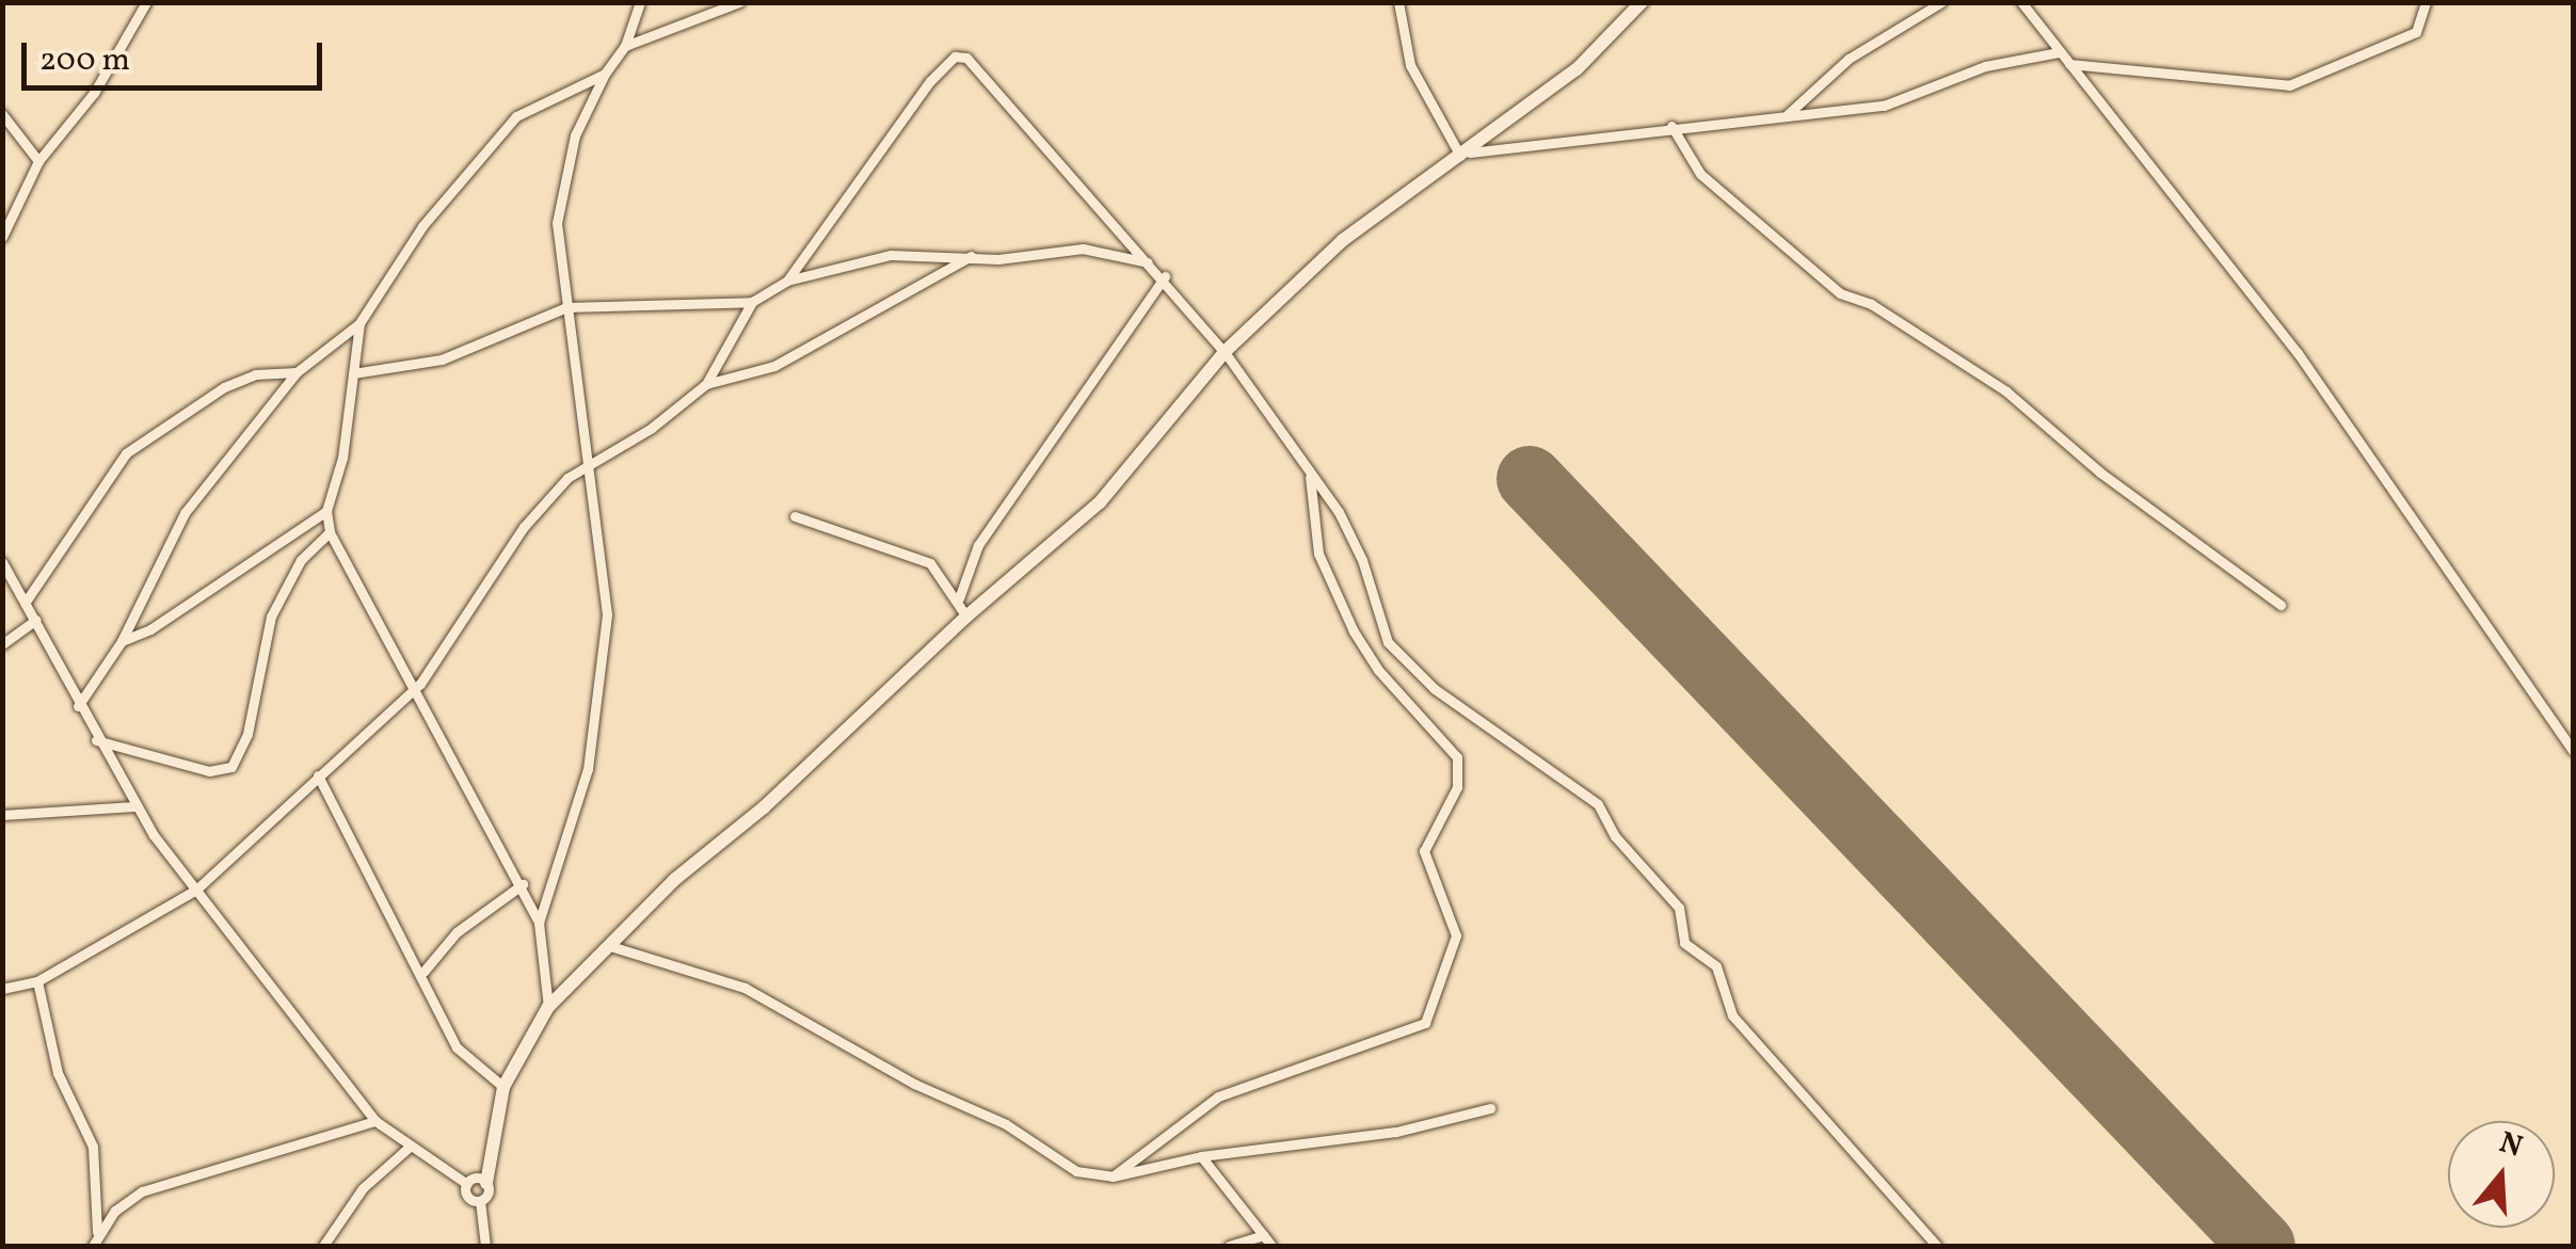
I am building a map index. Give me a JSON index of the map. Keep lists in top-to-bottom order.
{
  "scale_bar": "200 m",
  "north": "top"
}
